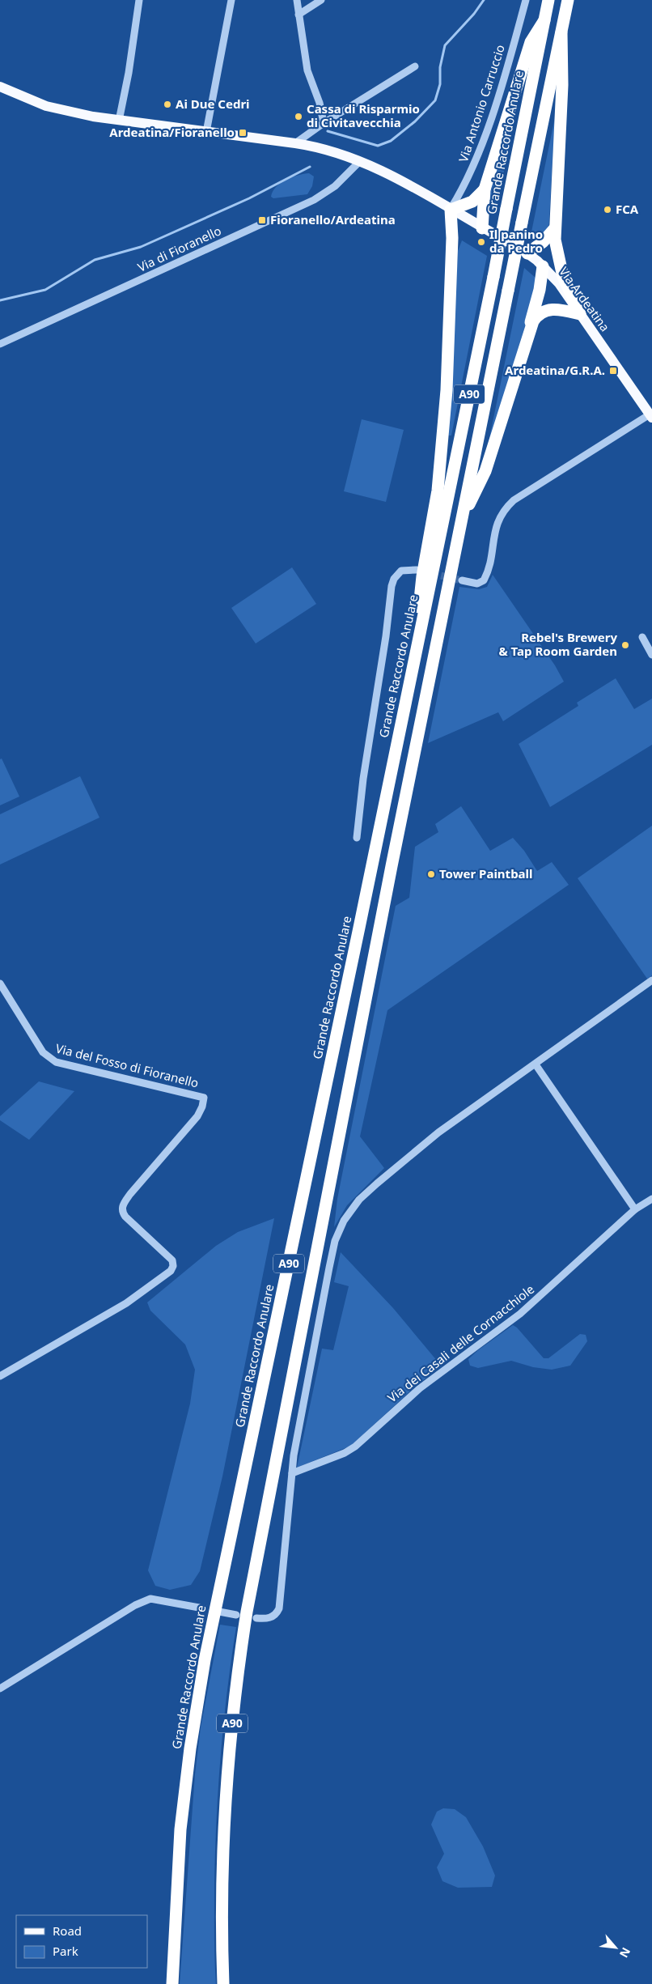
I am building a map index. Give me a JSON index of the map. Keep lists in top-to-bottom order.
{
  "streets": {
    "highway": ["Grande Raccordo Anulare", "A90"],
    "main road": ["Via Ardeatina"],
    "street": [
      "Via Antonio Carruccio",
      "Via di Fioranello",
      "Via del Fosso di Fioranello",
      "Via dei Casali delle Cornacchiole"
    ]
  },
  "crossings": [
    ["Via Antonio Carruccio", "Via Ardeatina"],
    ["Via di Fioranello", "Via Ardeatina"]
  ],
  "places": {
    "other": [
      "Ai Due Cedri",
      "Cassa di Risparmio di Civitavecchia",
      "FCA",
      "Il panino da Pedro",
      "Rebel's Brewery & Tap Room Garden",
      "Tower Paintball"
    ],
    "transit": ["Ardeatina/Fioranello", "Fioranello/Ardeatina", "Ardeatina/G.R.A."]
  },
  "legend": ["Road", "Park"],
  "north": "bottom right"
}
